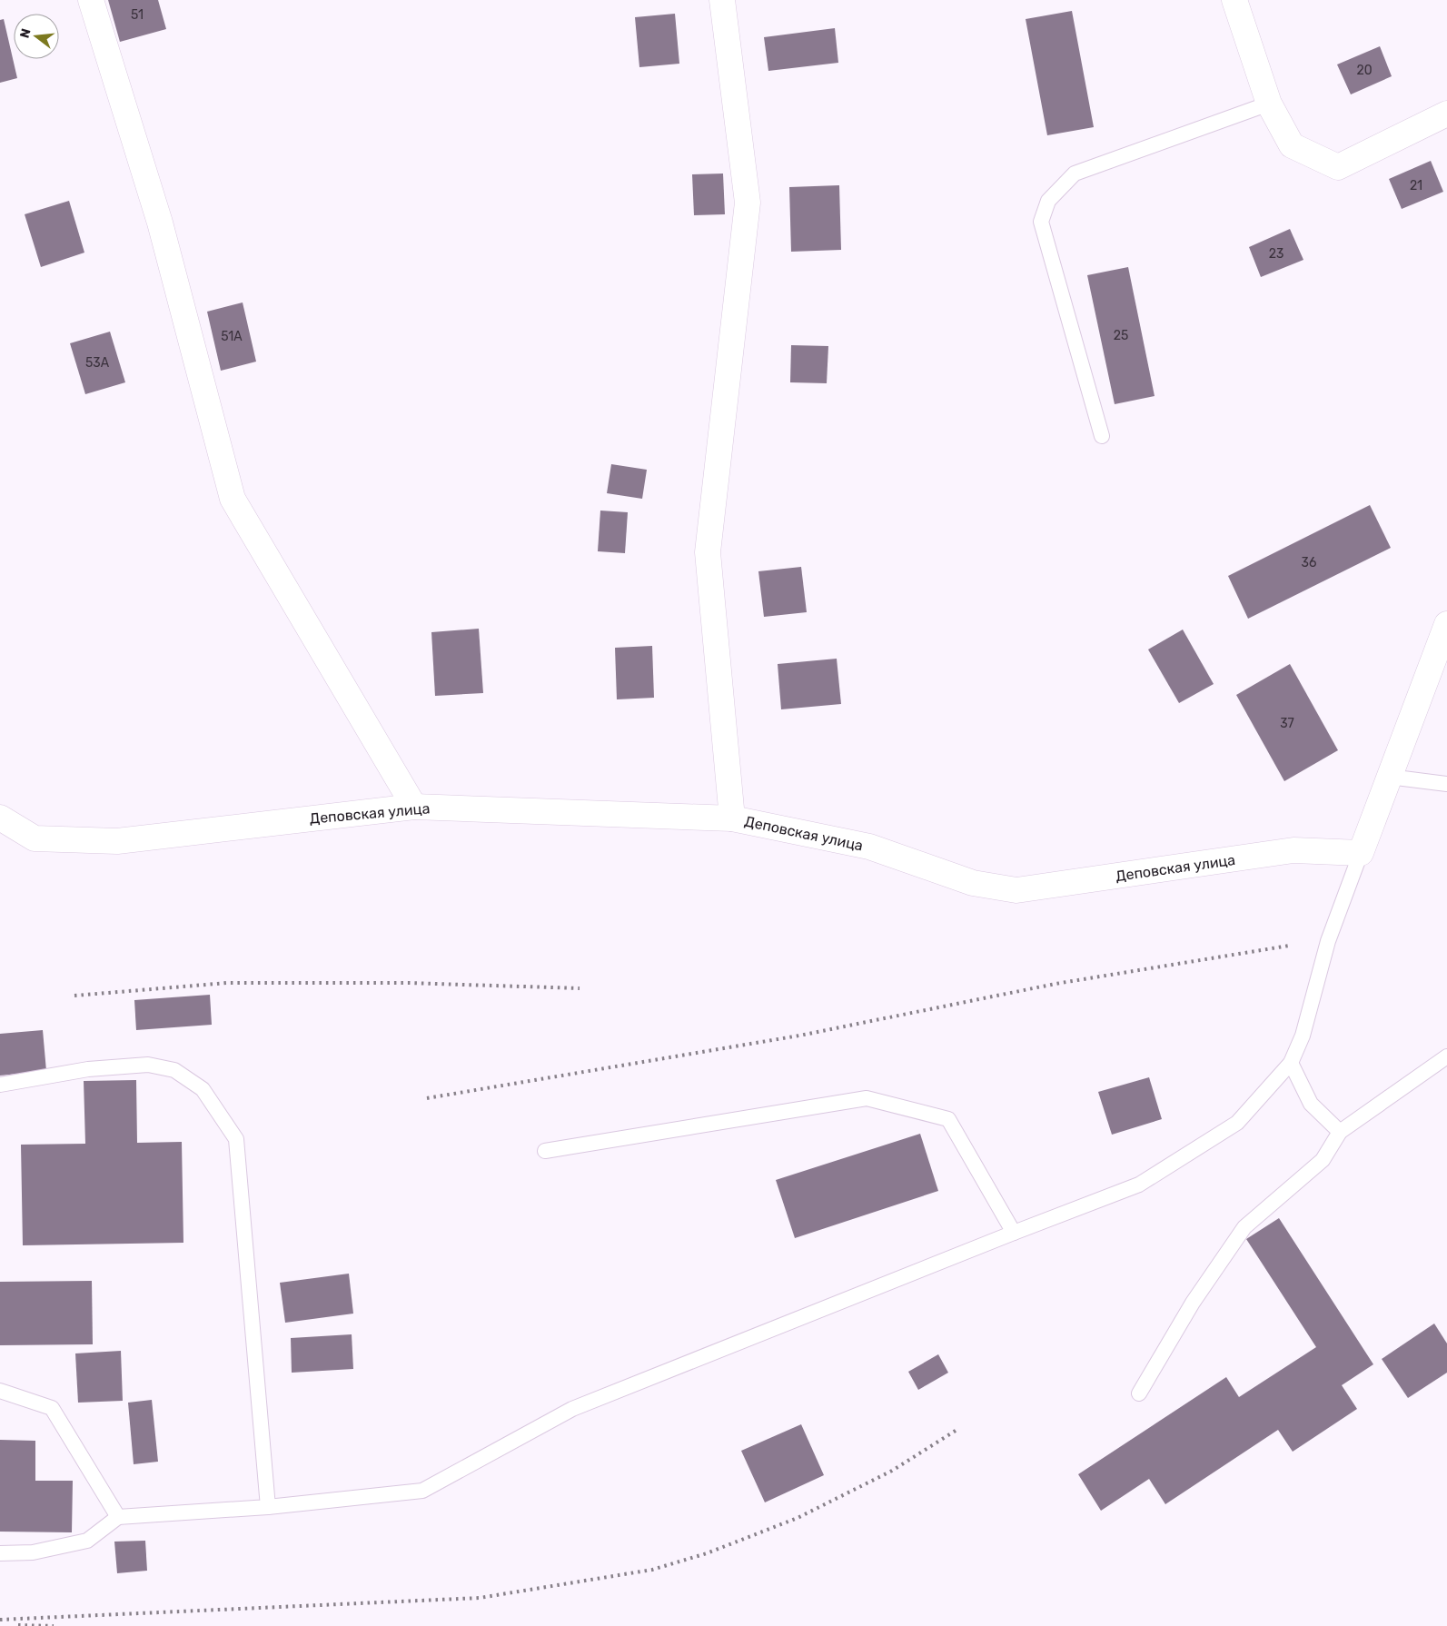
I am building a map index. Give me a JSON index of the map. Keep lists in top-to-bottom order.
{
  "streets": {
    "street": ["Деповская улица"]
  },
  "house_numbers": [
    "51",
    "20",
    "21",
    "23",
    "25",
    "51А",
    "53А",
    "36",
    "37"
  ],
  "north": "left"
}
